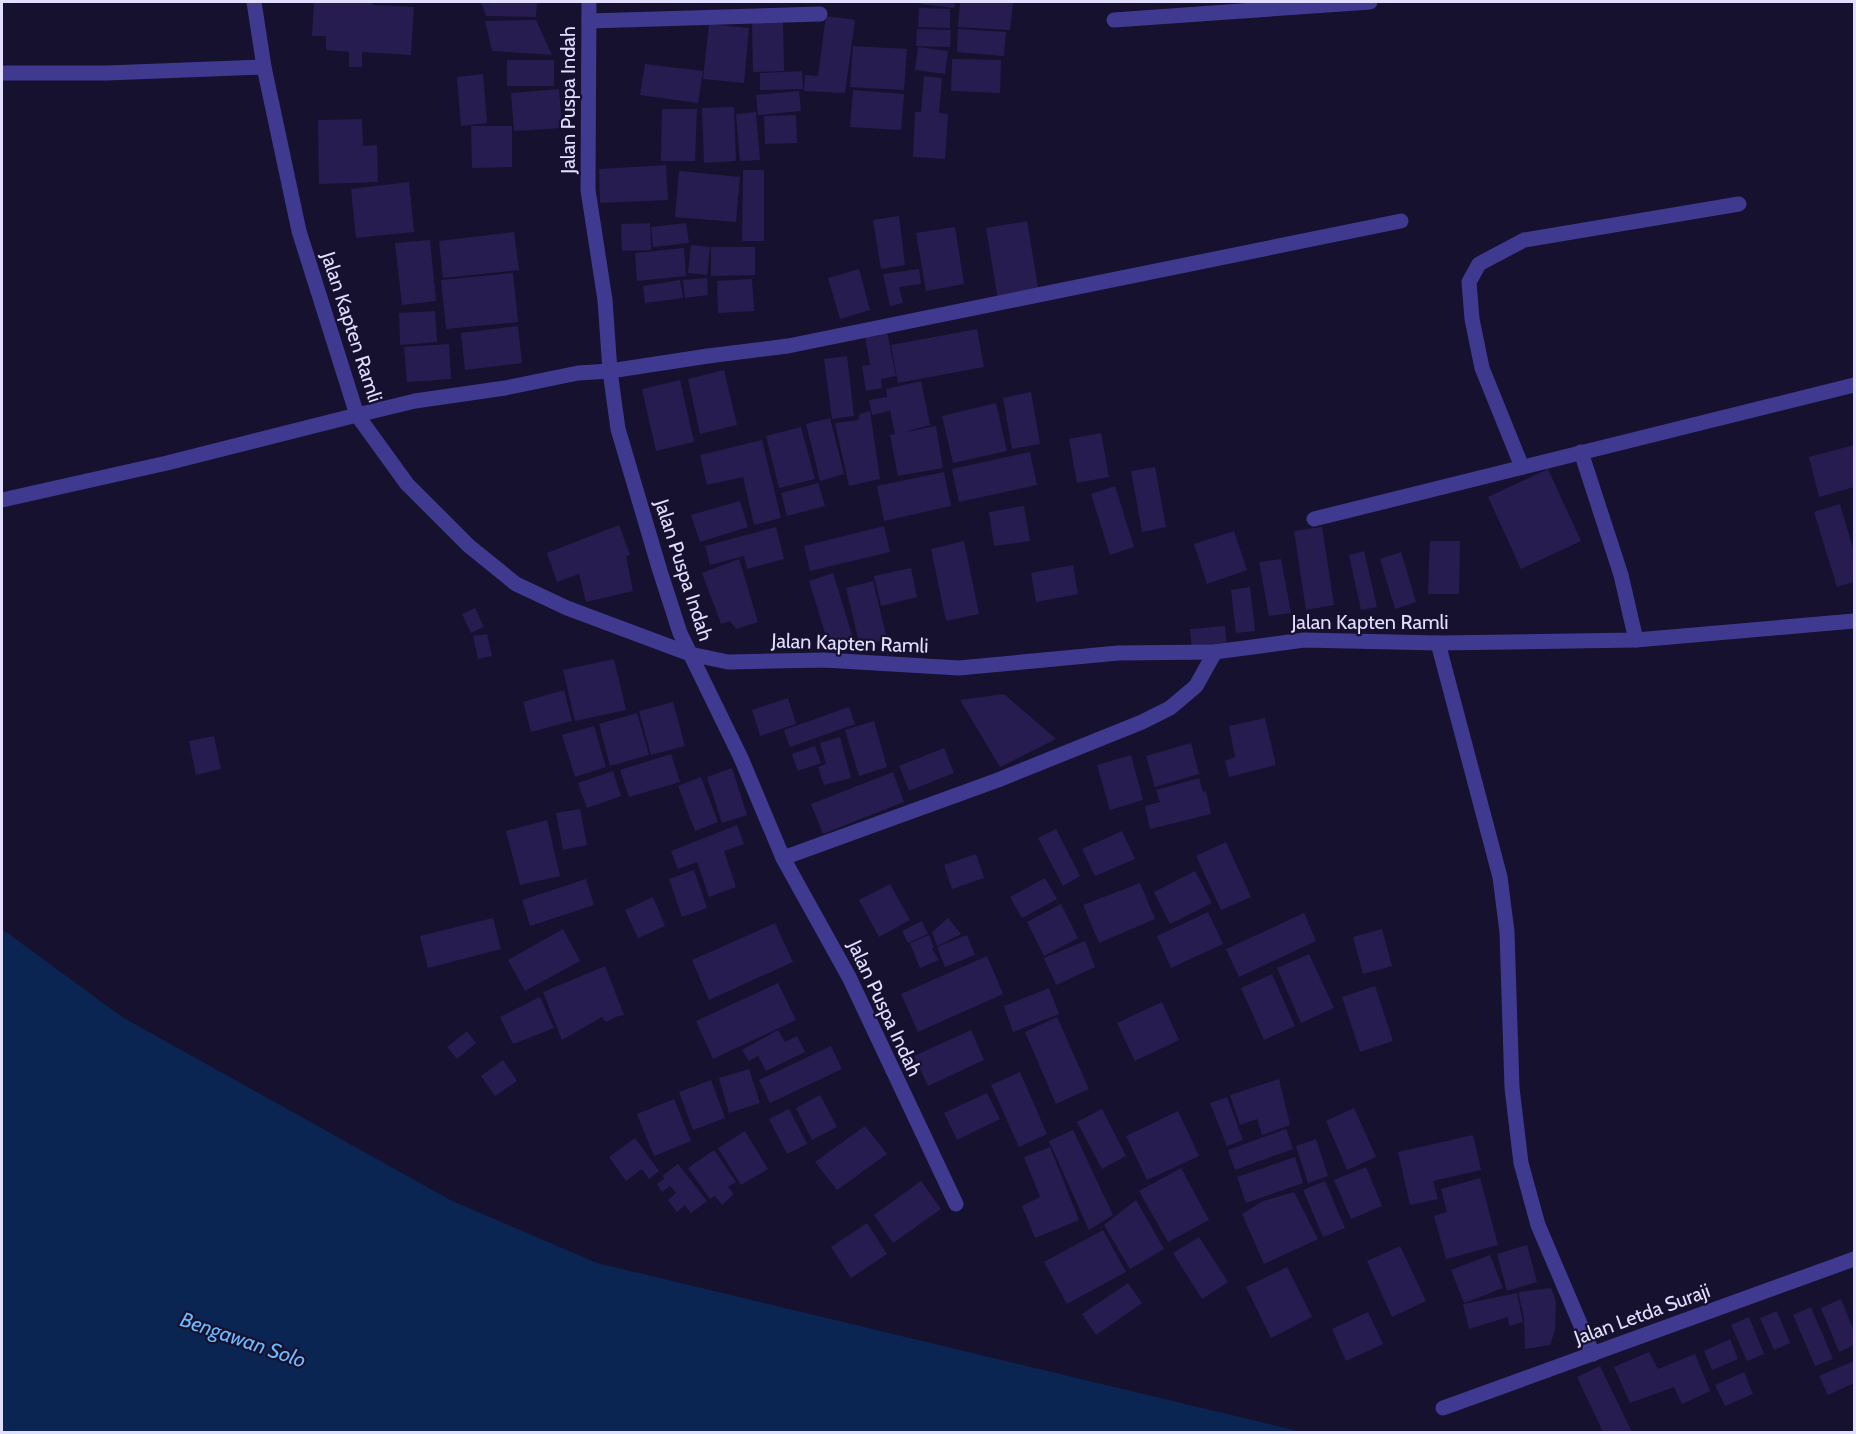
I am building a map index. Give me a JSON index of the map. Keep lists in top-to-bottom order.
{
  "streets": {
    "street": ["Jalan Puspa Indah", "Jalan Kapten Ramli", "Jalan Letda Suraji"]
  },
  "crossings": [
    ["Jalan Puspa Indah", "Jalan Kapten Ramli"]
  ],
  "water": ["Bengawan Solo"]
}
